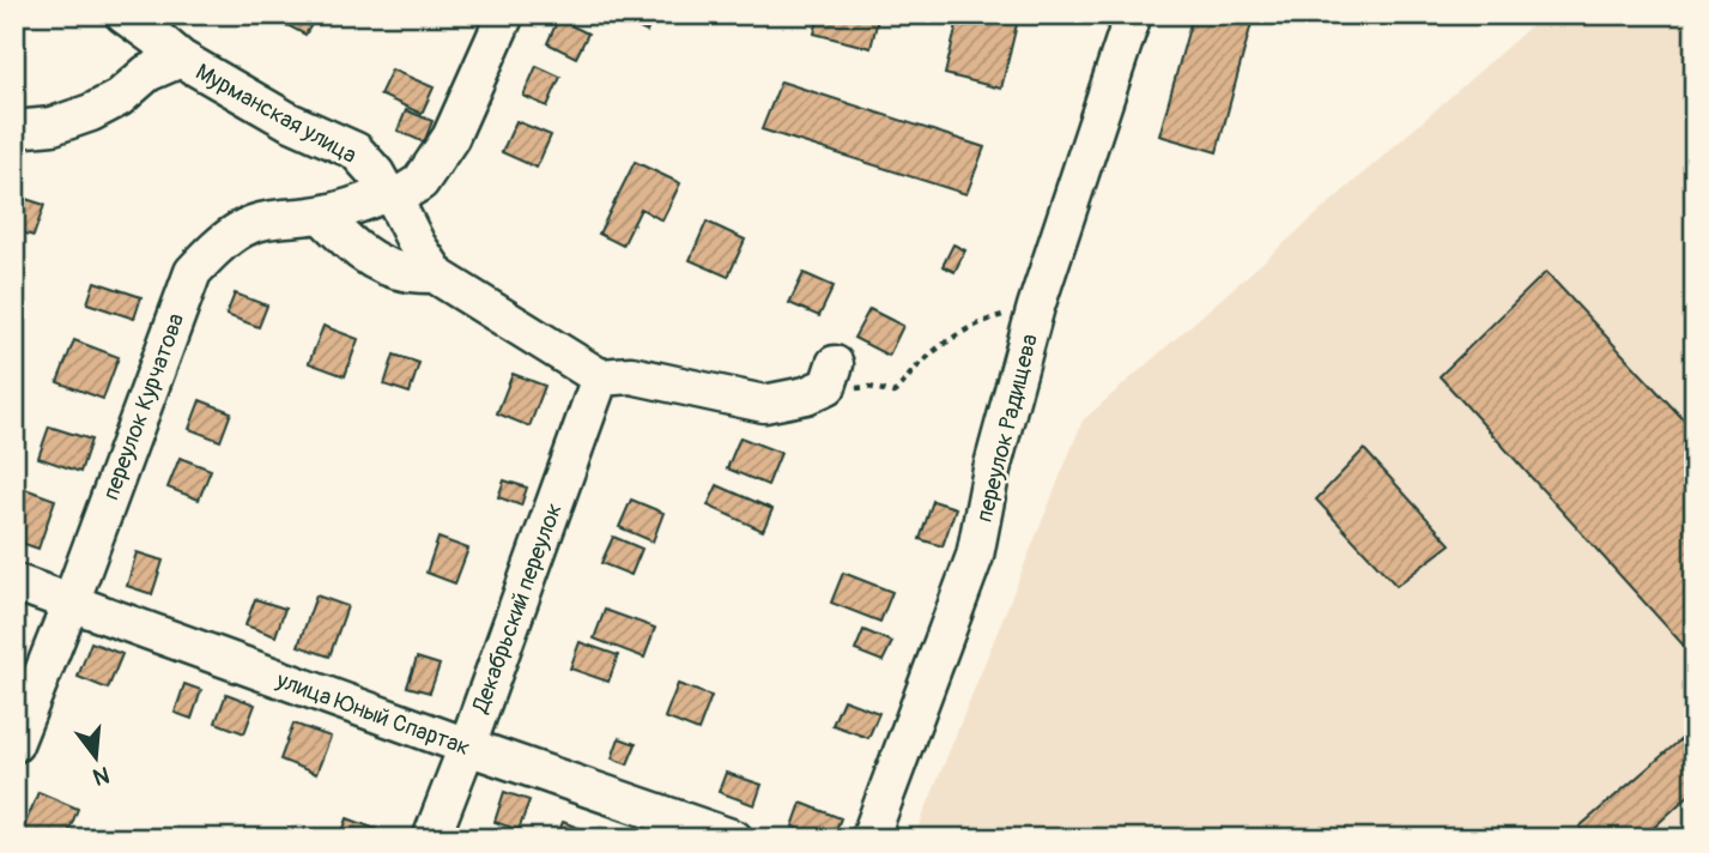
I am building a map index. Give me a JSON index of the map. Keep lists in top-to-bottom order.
{
  "streets": {
    "street": [
      "Мурманская улица",
      "переулок Курчатова",
      "переулок Радищева",
      "Декабрьский переулок",
      "улица Юный Спартак"
    ]
  },
  "crossings": [
    ["Мурманская улица", "переулок Курчатова"],
    ["Мурманская улица", "Декабрьский переулок"],
    ["переулок Курчатова", "улица Юный Спартак"],
    ["Декабрьский переулок", "улица Юный Спартак"]
  ],
  "north": "bottom"
}
